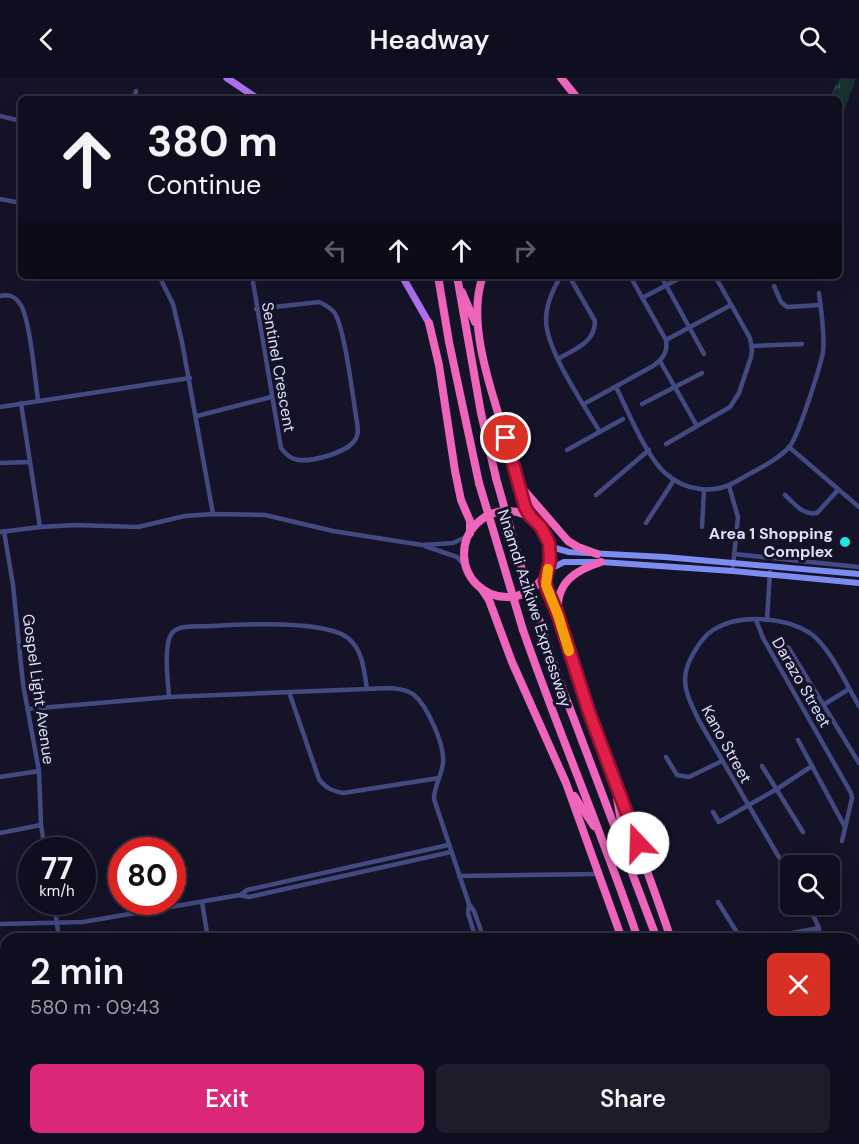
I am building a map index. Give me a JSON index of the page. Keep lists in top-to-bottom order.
{
  "streets": {
    "highway": ["Nnamdi Azikiwe Expressway"],
    "street": [
      "Sentinel Crescent",
      "Darazo Street",
      "Gospel Light Avenue",
      "Kano Street"
    ]
  },
  "crossings": [
    ["Darazo Street", "Kano Street"]
  ],
  "places": ["Area 1 Shopping Complex"],
  "page": {
    "header": "Headway",
    "turn": ["380 m", "Continue"],
    "speed": "77 km/h",
    "limit": "80",
    "heading": ["2 min", "580 m · 09:43"],
    "buttons": ["Exit", "Share"]
  }
}
